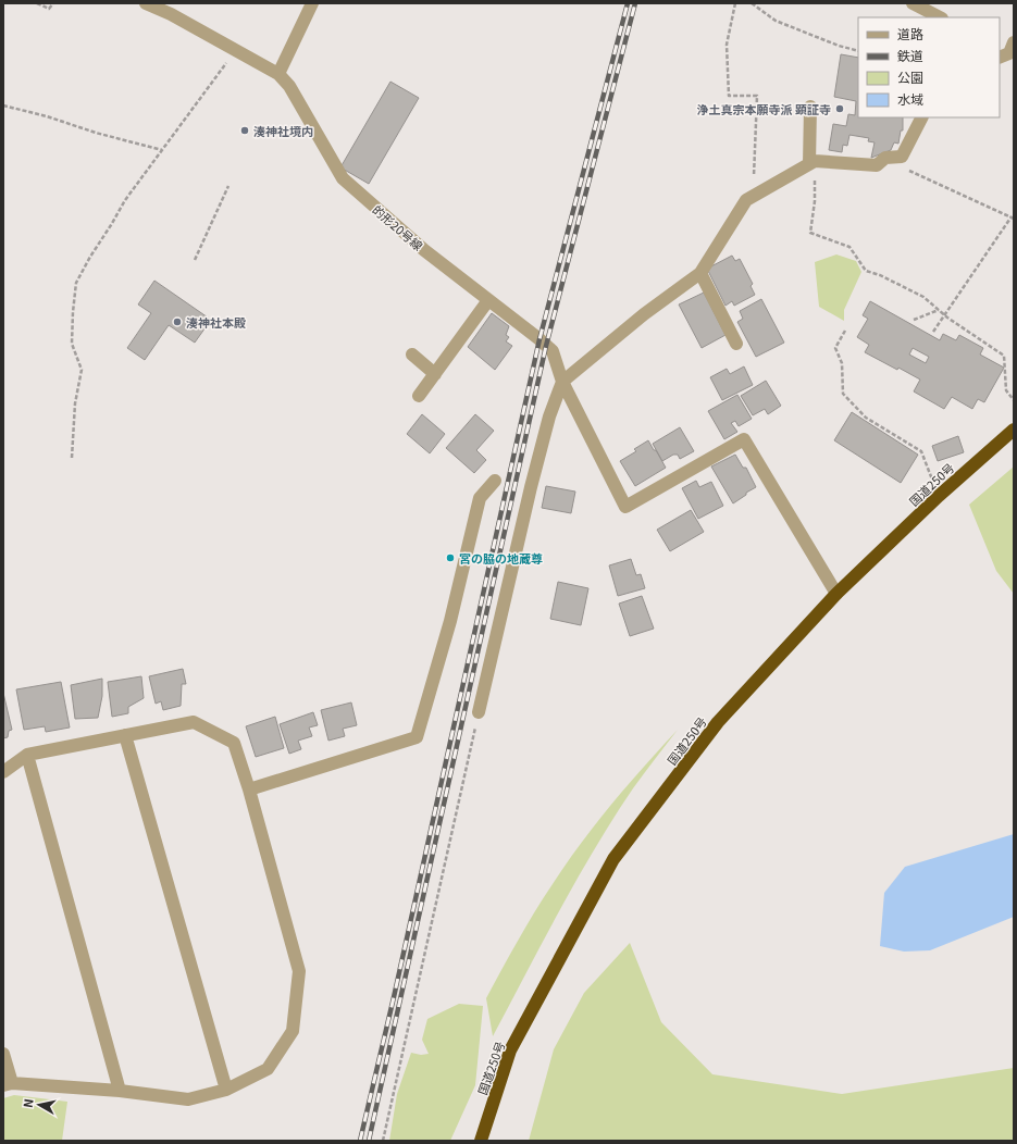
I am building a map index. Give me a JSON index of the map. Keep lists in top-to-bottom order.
{
  "streets": {
    "highway": ["国道250号"],
    "street": ["的形20号線"]
  },
  "places": [
    "浄土真宗本願寺派 顕証寺",
    "湊神社境内",
    "湊神社本殿",
    "宮の脇の地蔵尊"
  ],
  "legend": [
    "道路",
    "鉄道",
    "公園",
    "水域"
  ],
  "north": "left"
}
